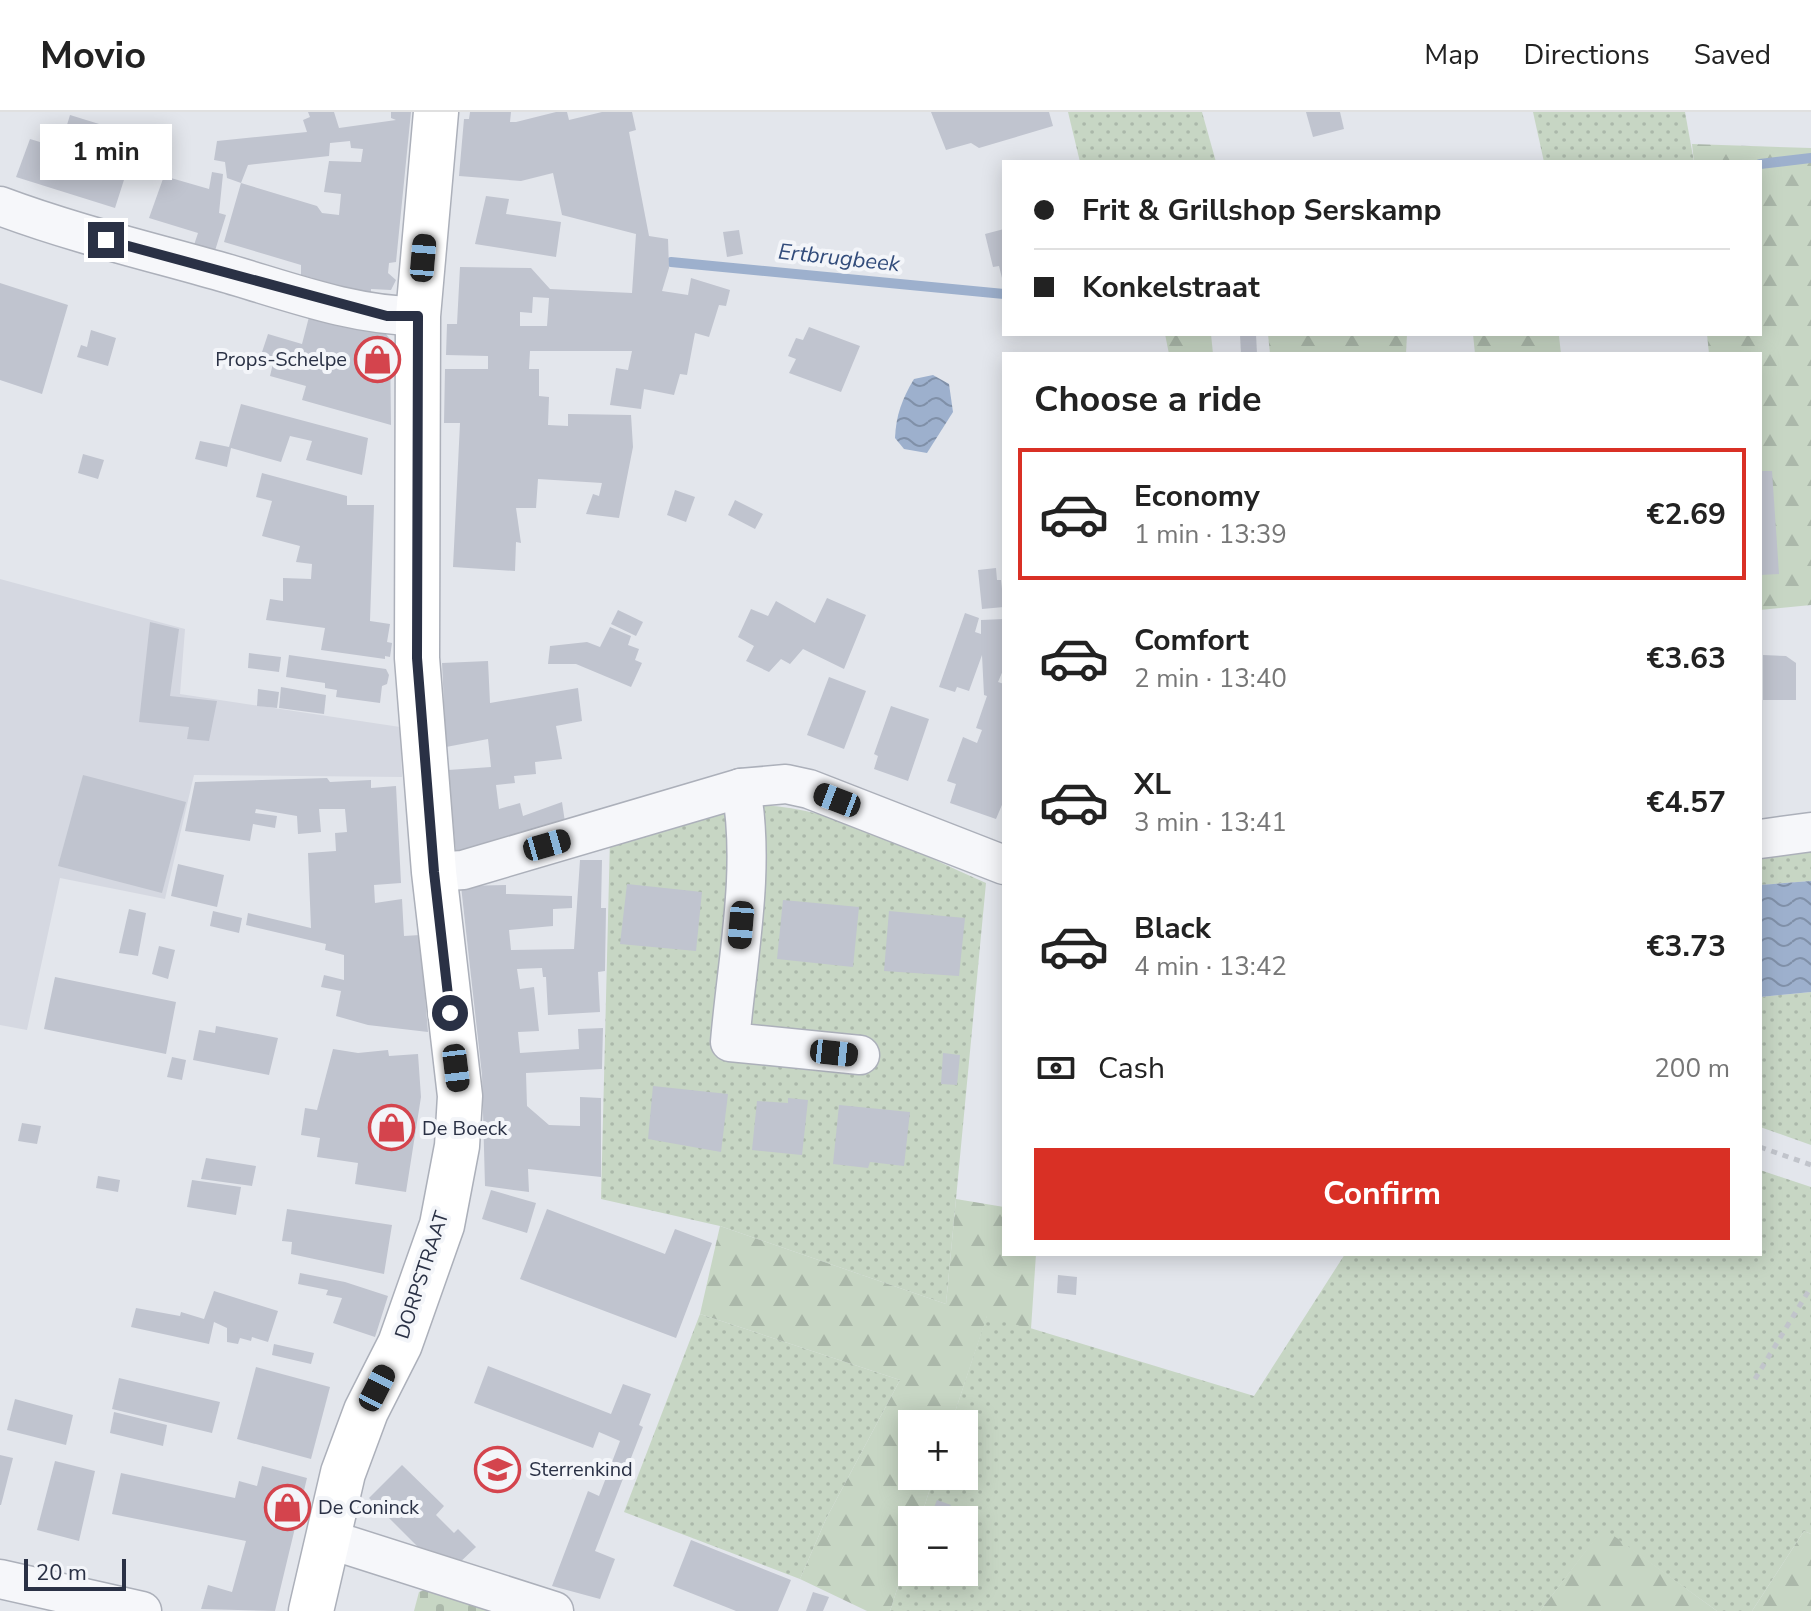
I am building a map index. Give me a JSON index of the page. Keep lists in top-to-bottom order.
{
  "streets": {
    "street": ["DORPSTRAAT"]
  },
  "water": ["Ertbrugbeek"],
  "places": {
    "shop": ["Props-Schelpe", "De Boeck", "De Coninck"],
    "school or university": ["Sterrenkind"]
  },
  "scale_bar": "20 m",
  "page": {
    "header": "Movio",
    "nav": ["Map", "Directions", "Saved"],
    "bubble": "1 min",
    "banner": ["Frit & Grillshop Serskamp", "Konkelstraat"],
    "heading": "Choose a ride",
    "list": [
      {
        "name": "Economy",
        "note": "1 min · 13:39",
        "value": "€2.69"
      },
      {
        "name": "Comfort",
        "note": "2 min · 13:40",
        "value": "€3.63"
      },
      {
        "name": "XL",
        "note": "3 min · 13:41",
        "value": "€4.57"
      },
      {
        "name": "Black",
        "note": "4 min · 13:42",
        "value": "€3.73"
      }
    ],
    "pay": ["Cash", "200 m"],
    "buttons": "Confirm",
    "map_buttons": ["+", "−"],
    "scale": "20 m"
  }
}
